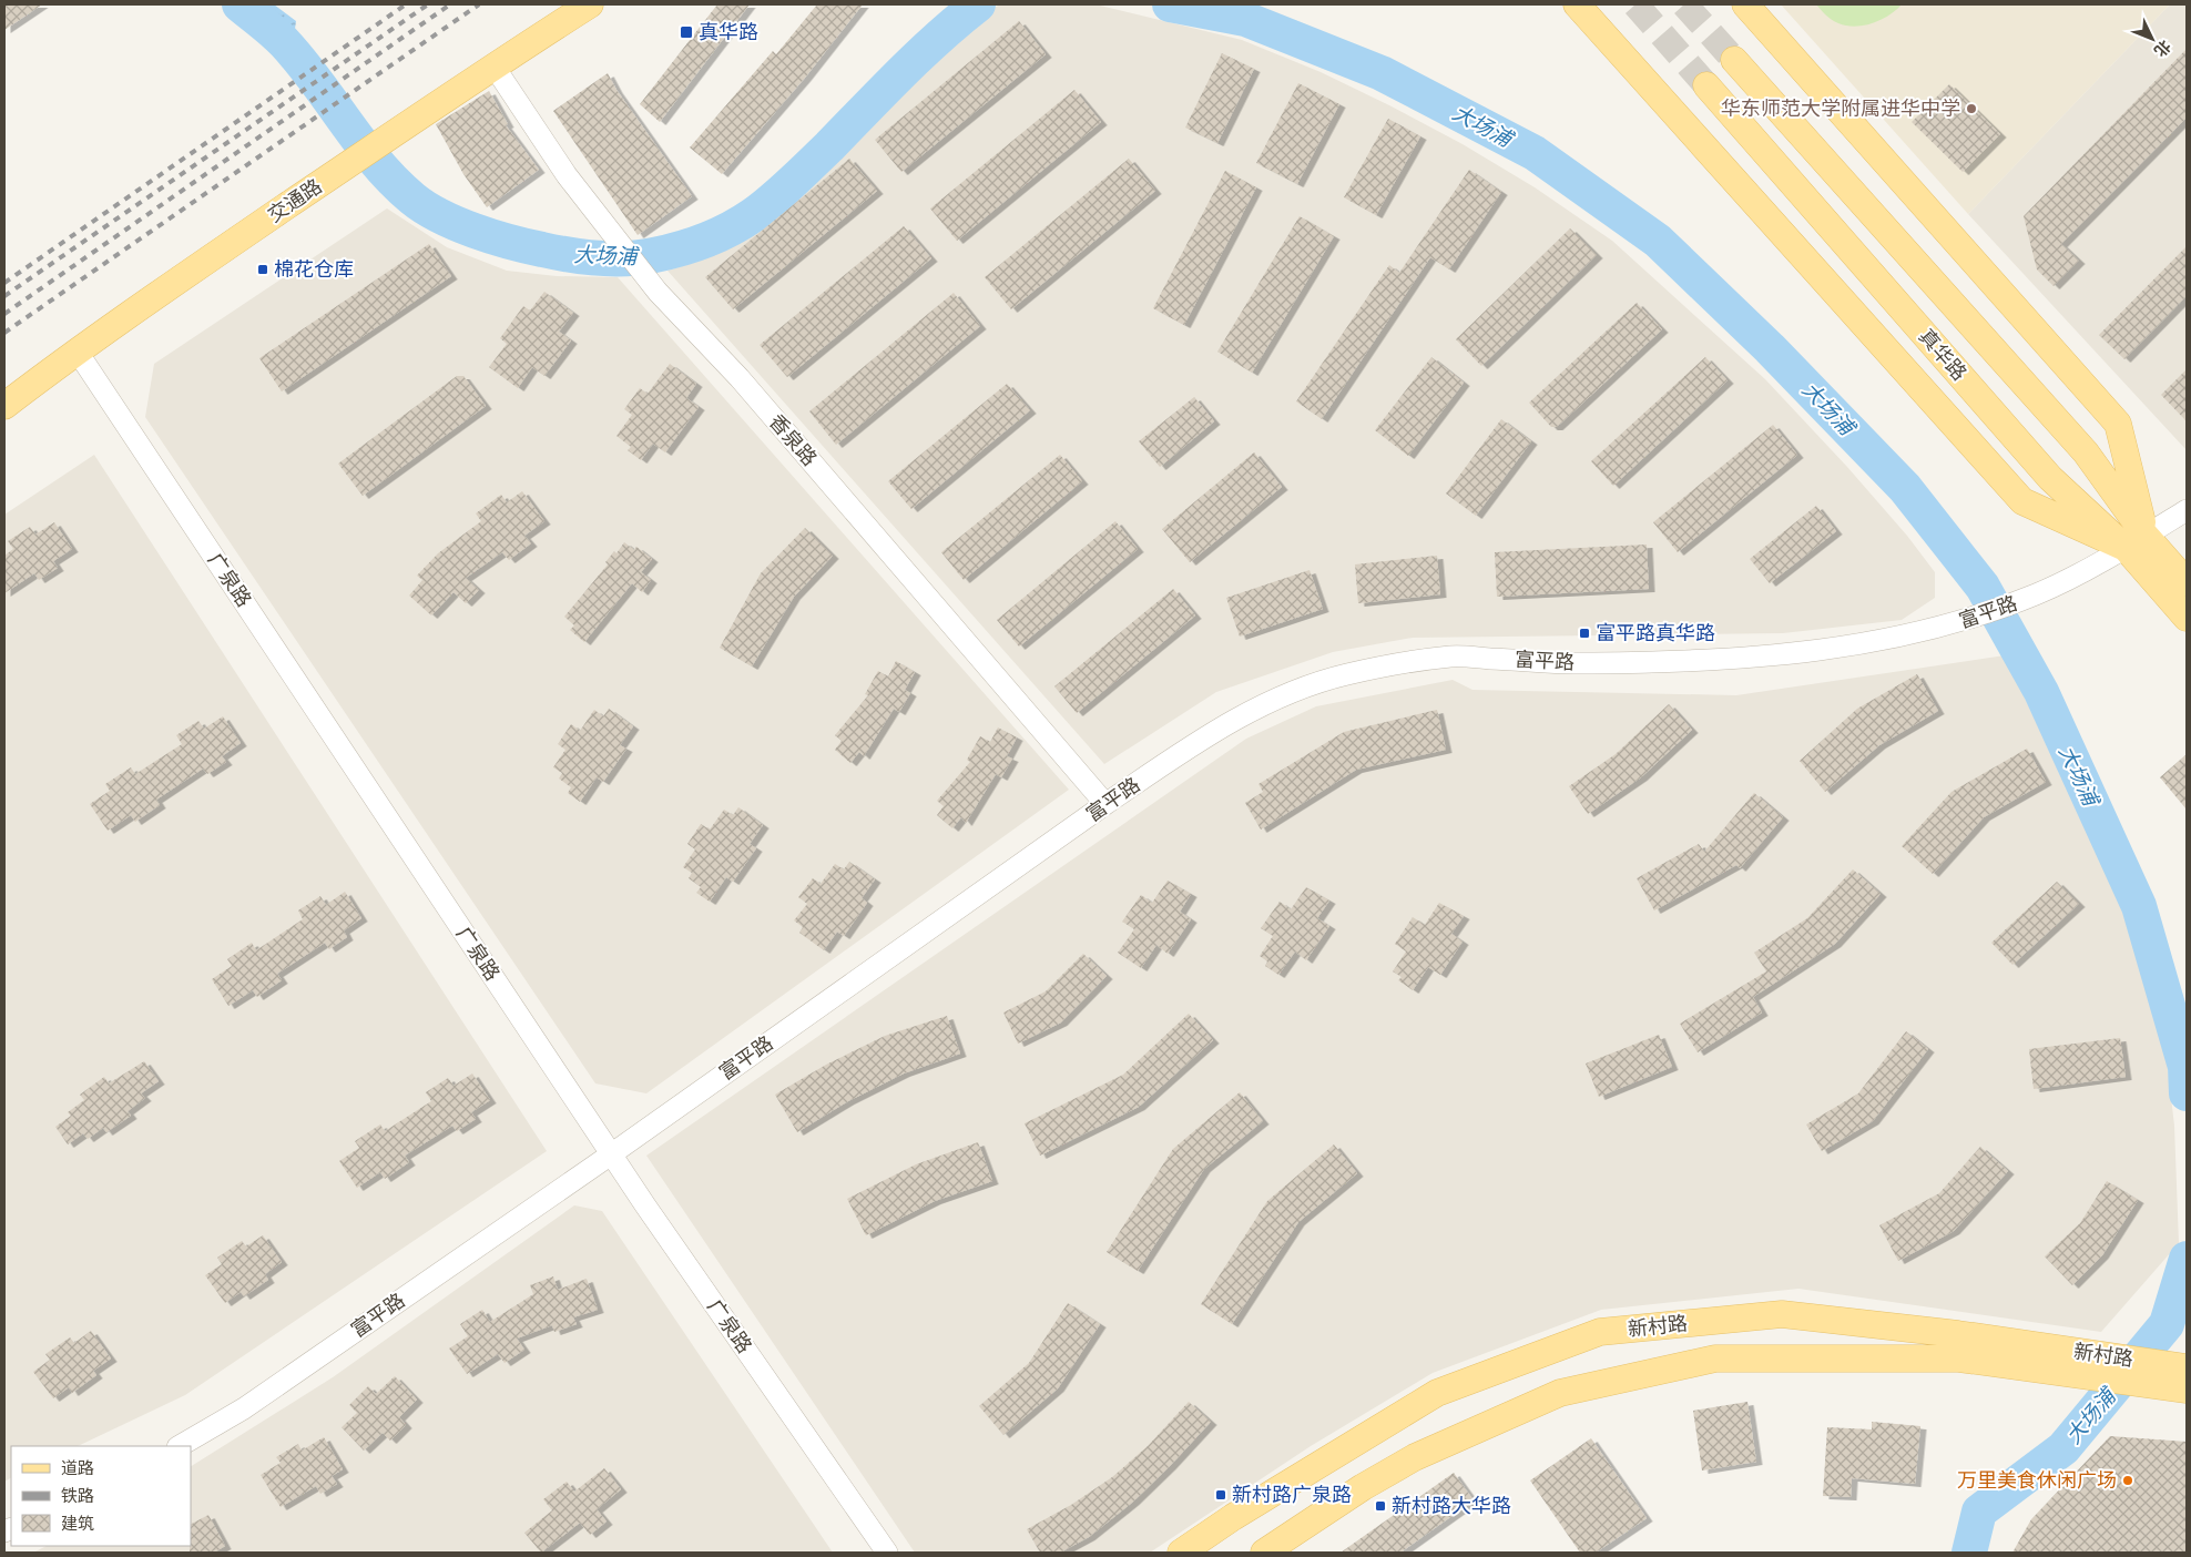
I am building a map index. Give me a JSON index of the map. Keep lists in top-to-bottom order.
{
  "streets": {
    "main road": ["交通路", "真华路", "新村路"],
    "street": ["香泉路", "广泉路", "富平路"]
  },
  "crossings": [
    ["交通路", "香泉路"],
    ["交通路", "广泉路"],
    ["真华路", "富平路"],
    ["香泉路", "富平路"],
    ["广泉路", "富平路"]
  ],
  "water": ["大场浦"],
  "places": {
    "transit": [
      "真华路",
      "棉花仓库",
      "富平路真华路",
      "新村路广泉路",
      "新村路大华路"
    ],
    "other": ["华东师范大学附属进华中学", "万里美食休闲广场"]
  },
  "legend": ["道路", "铁路", "建筑"],
  "north": "bottom right"
}
